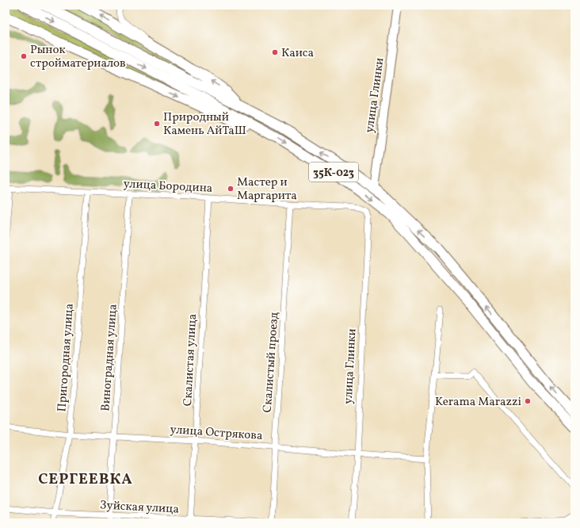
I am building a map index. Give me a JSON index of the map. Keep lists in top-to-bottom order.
{
  "streets": {
    "main road": ["улица Глинки", "35К-023"],
    "street": [
      "улица Бородина",
      "Пригородная улица",
      "Виноградная улица",
      "Скалистая улица",
      "Скалистый проезд",
      "улица Острякова",
      "Зуйская улица"
    ]
  },
  "crossings": [
    ["улица Глинки", "35К-023"],
    ["улица Глинки", "улица Бородина"],
    ["улица Глинки", "улица Острякова"],
    ["улица Бородина", "Пригородная улица"],
    ["улица Бородина", "Виноградная улица"],
    ["улица Бородина", "Скалистая улица"],
    ["улица Бородина", "Скалистый проезд"],
    ["Пригородная улица", "улица Острякова"],
    ["Пригородная улица", "Зуйская улица"],
    ["Виноградная улица", "улица Острякова"],
    ["Виноградная улица", "Зуйская улица"],
    ["Скалистая улица", "улица Острякова"],
    ["Скалистая улица", "Зуйская улица"],
    ["Скалистый проезд", "улица Острякова"],
    ["Скалистый проезд", "Зуйская улица"]
  ],
  "districts": ["СЕРГЕЕВКА"],
  "places": [
    "Каиса",
    "Рынок стройматериалов",
    "Природный Камень АйТаШ",
    "Мастер и Маргарита",
    "Kerama Marazzi"
  ]
}
